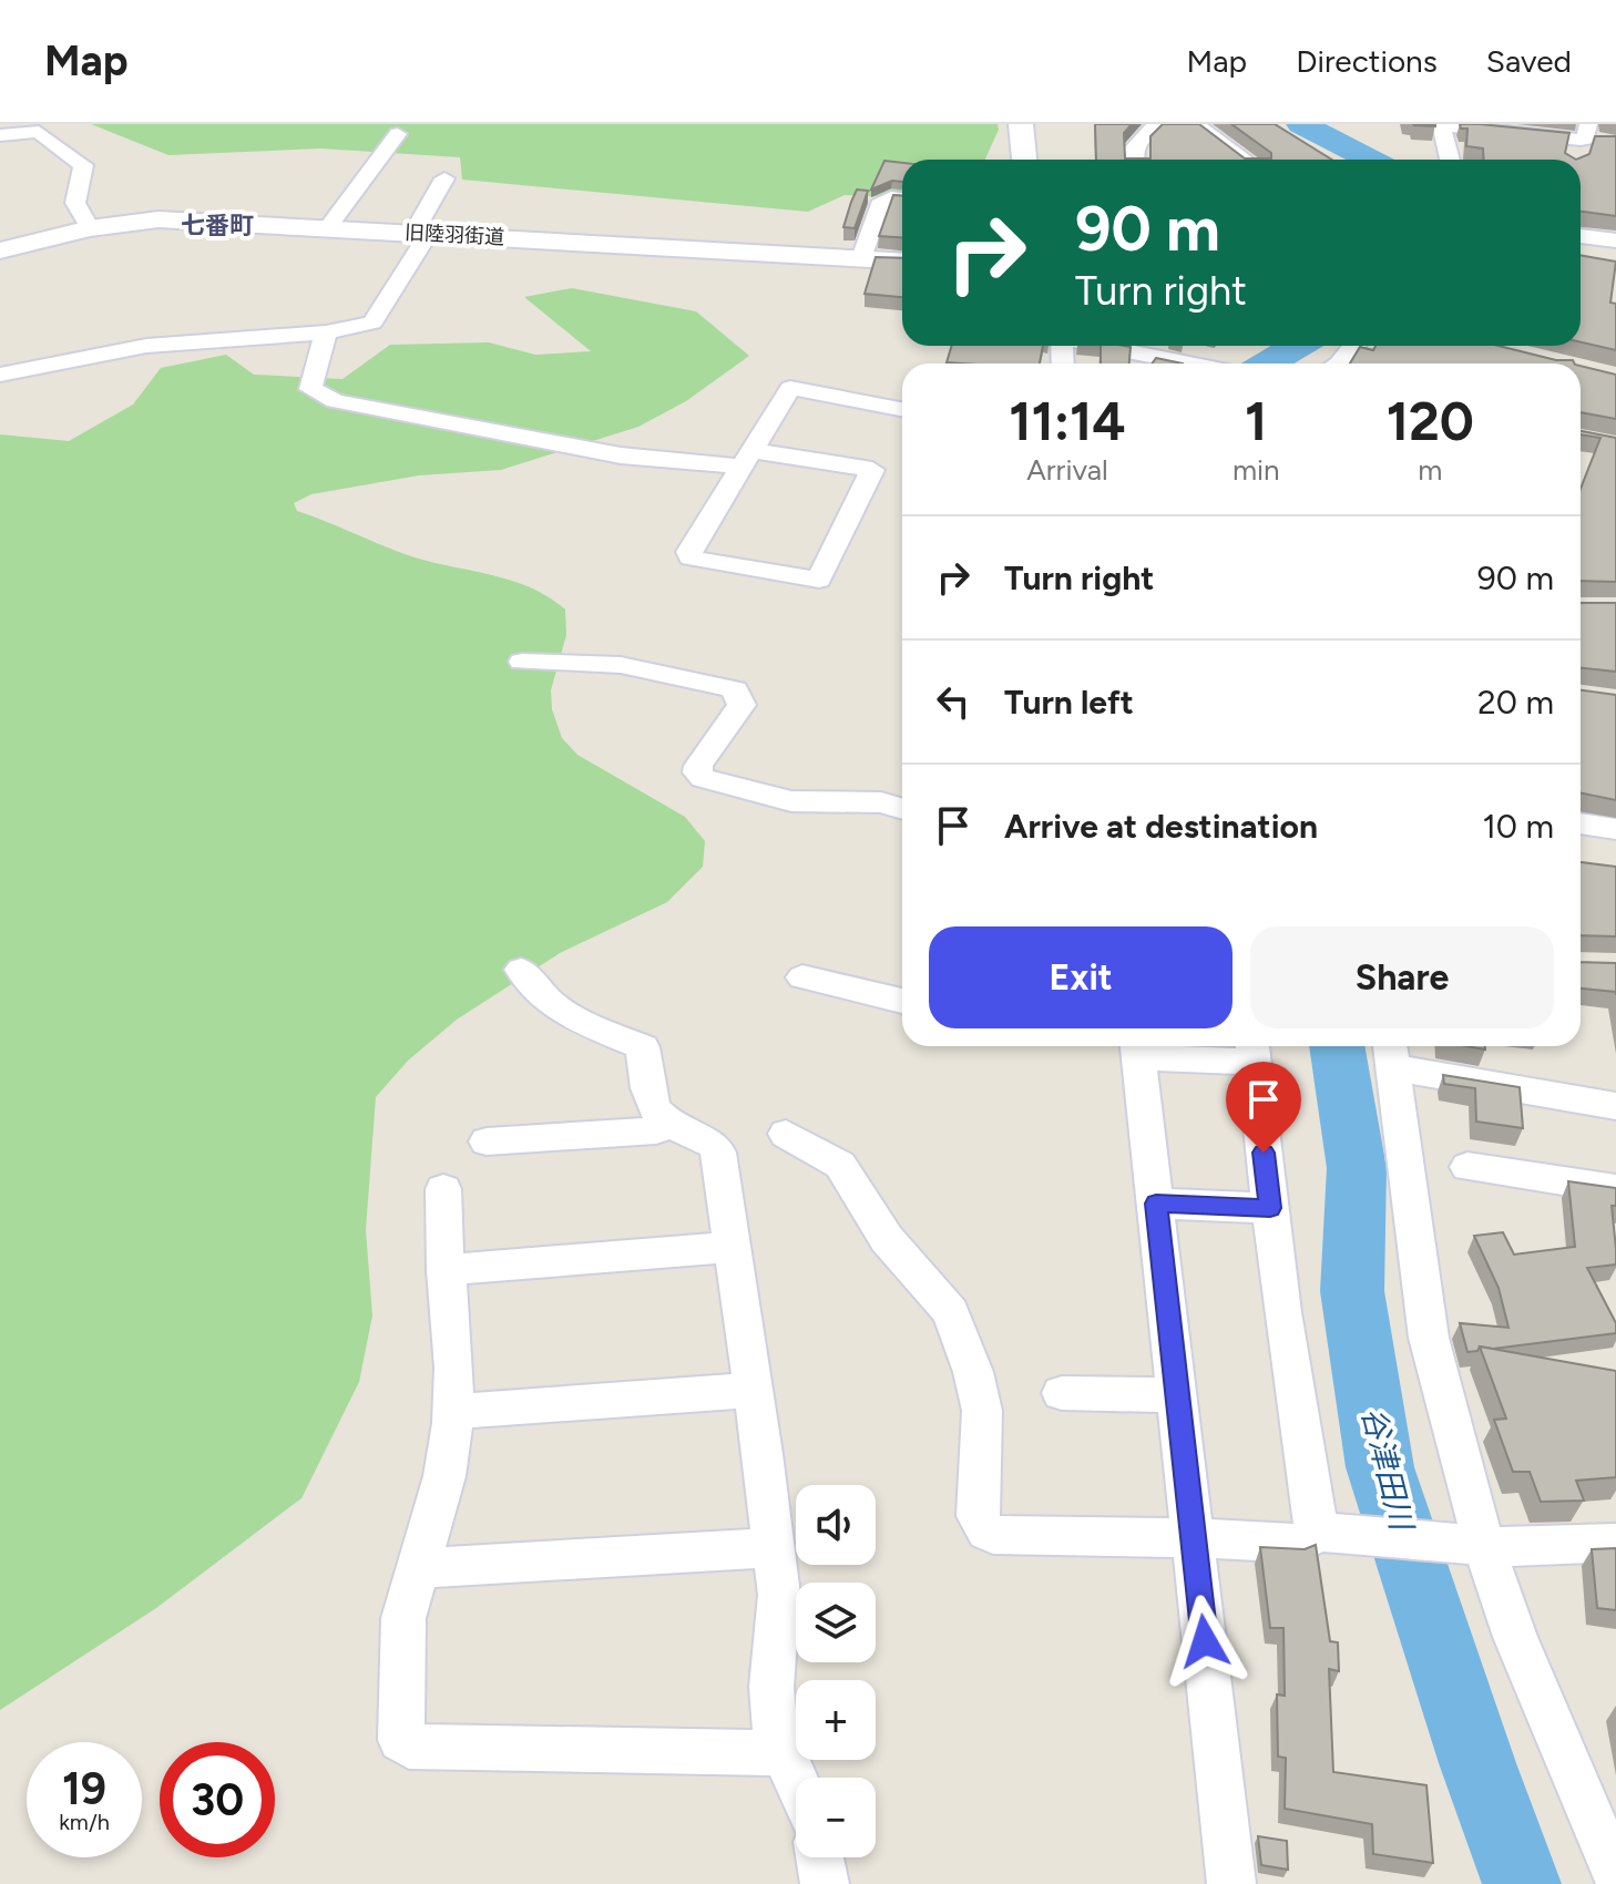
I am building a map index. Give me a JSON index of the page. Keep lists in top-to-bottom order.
{
  "streets": {
    "street": ["旧陸羽街道"]
  },
  "districts": ["七番町"],
  "water": ["谷津田川"],
  "page": {
    "header": "Map",
    "nav": ["Map", "Directions", "Saved"],
    "turn": ["90 m", "Turn right"],
    "eta": [
      "11:14",
      "Arrival",
      "1",
      "min",
      "120",
      "m"
    ],
    "list": [
      {
        "name": "Turn right",
        "value": "90 m"
      },
      {
        "name": "Turn left",
        "value": "20 m"
      },
      {
        "name": "Arrive at destination",
        "value": "10 m"
      }
    ],
    "buttons": ["Exit", "Share"],
    "map_buttons": ["+", "−"],
    "speed": "19 km/h",
    "limit": "30"
  }
}
